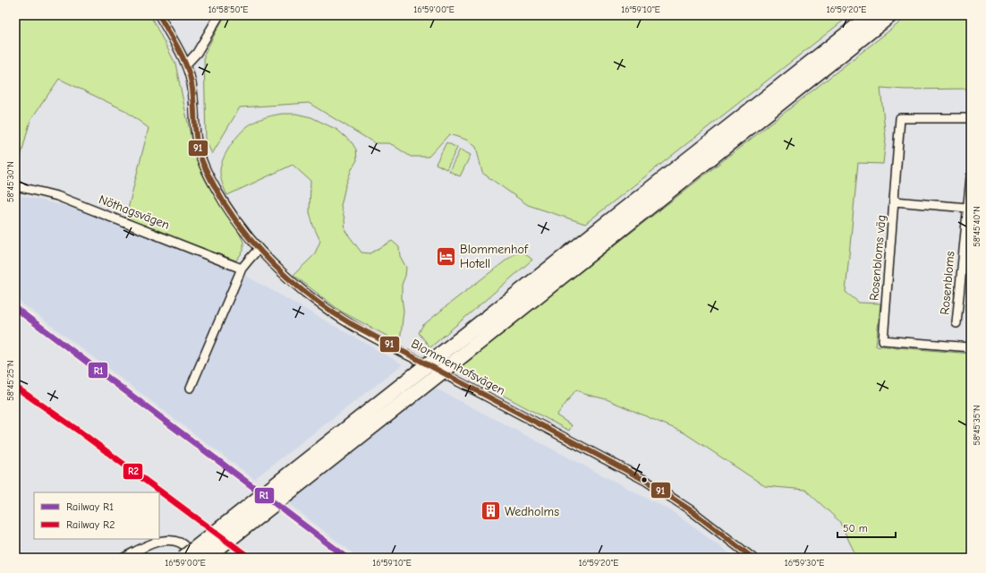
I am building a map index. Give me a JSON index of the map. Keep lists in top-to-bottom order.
{
  "streets": {
    "street": [
      "Nöthagsvägen",
      "Rosenbloms väg",
      "Rosenbloms",
      "Blommenhofsvägen"
    ]
  },
  "crossings": [
    ["Rosenbloms väg", "Rosenbloms"]
  ],
  "places": {
    "hotel": ["Blommenhof Hotell"],
    "building": ["Wedholms"]
  },
  "lines": ["transit line 91", "rail line R1", "rail line R2"],
  "legend": ["Railway R1", "Railway R2"],
  "scale_bar": "50 m",
  "coordinates": [
    "16°58'50\"E",
    "16°59'00\"E",
    "16°59'10\"E",
    "16°59'20\"E",
    "58°45'30\"N",
    "58°45'40\"N",
    "58°45'25\"N",
    "58°45'35\"N",
    "16°59'30\"E"
  ]
}
